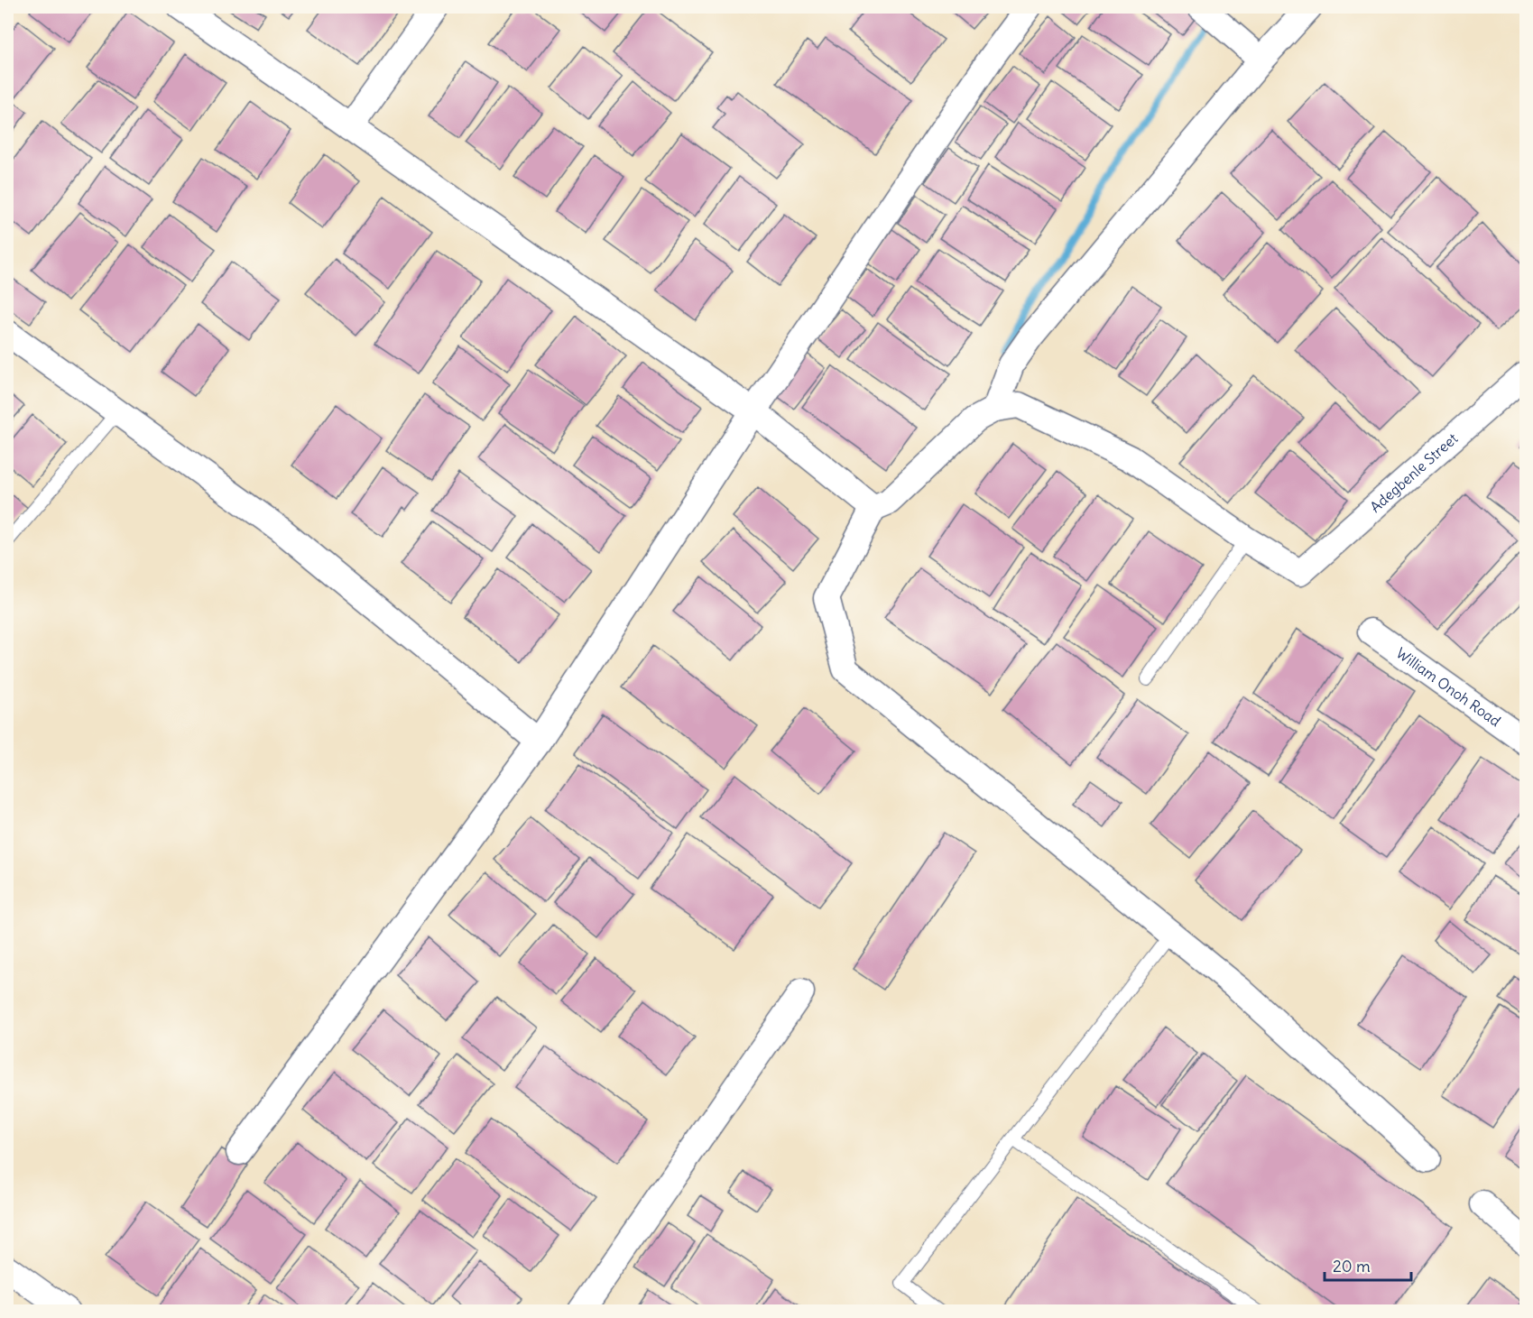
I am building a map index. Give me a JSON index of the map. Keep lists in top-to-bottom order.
{
  "streets": {
    "street": ["Adegbenle Street", "William Onoh Road"]
  },
  "scale_bar": "20 m"
}
